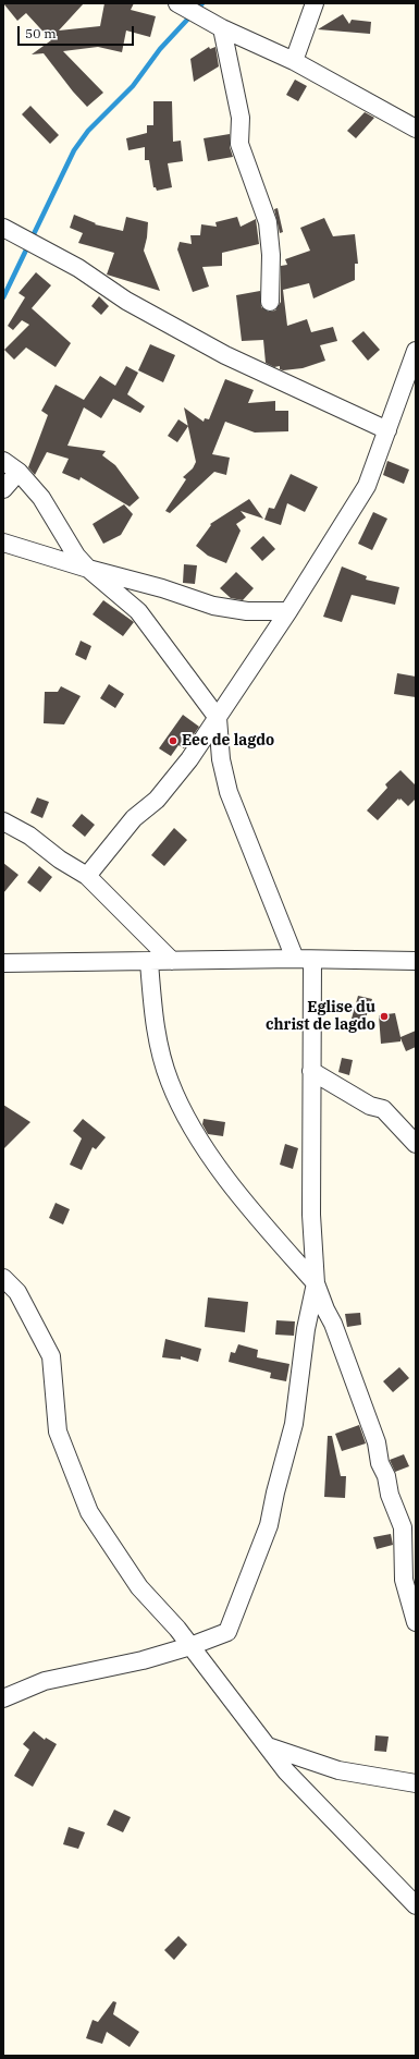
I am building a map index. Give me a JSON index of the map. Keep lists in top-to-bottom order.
{
  "places": ["Eec de lagdo", "Eglise du christ de lagdo"],
  "scale_bar": "50 m"
}
